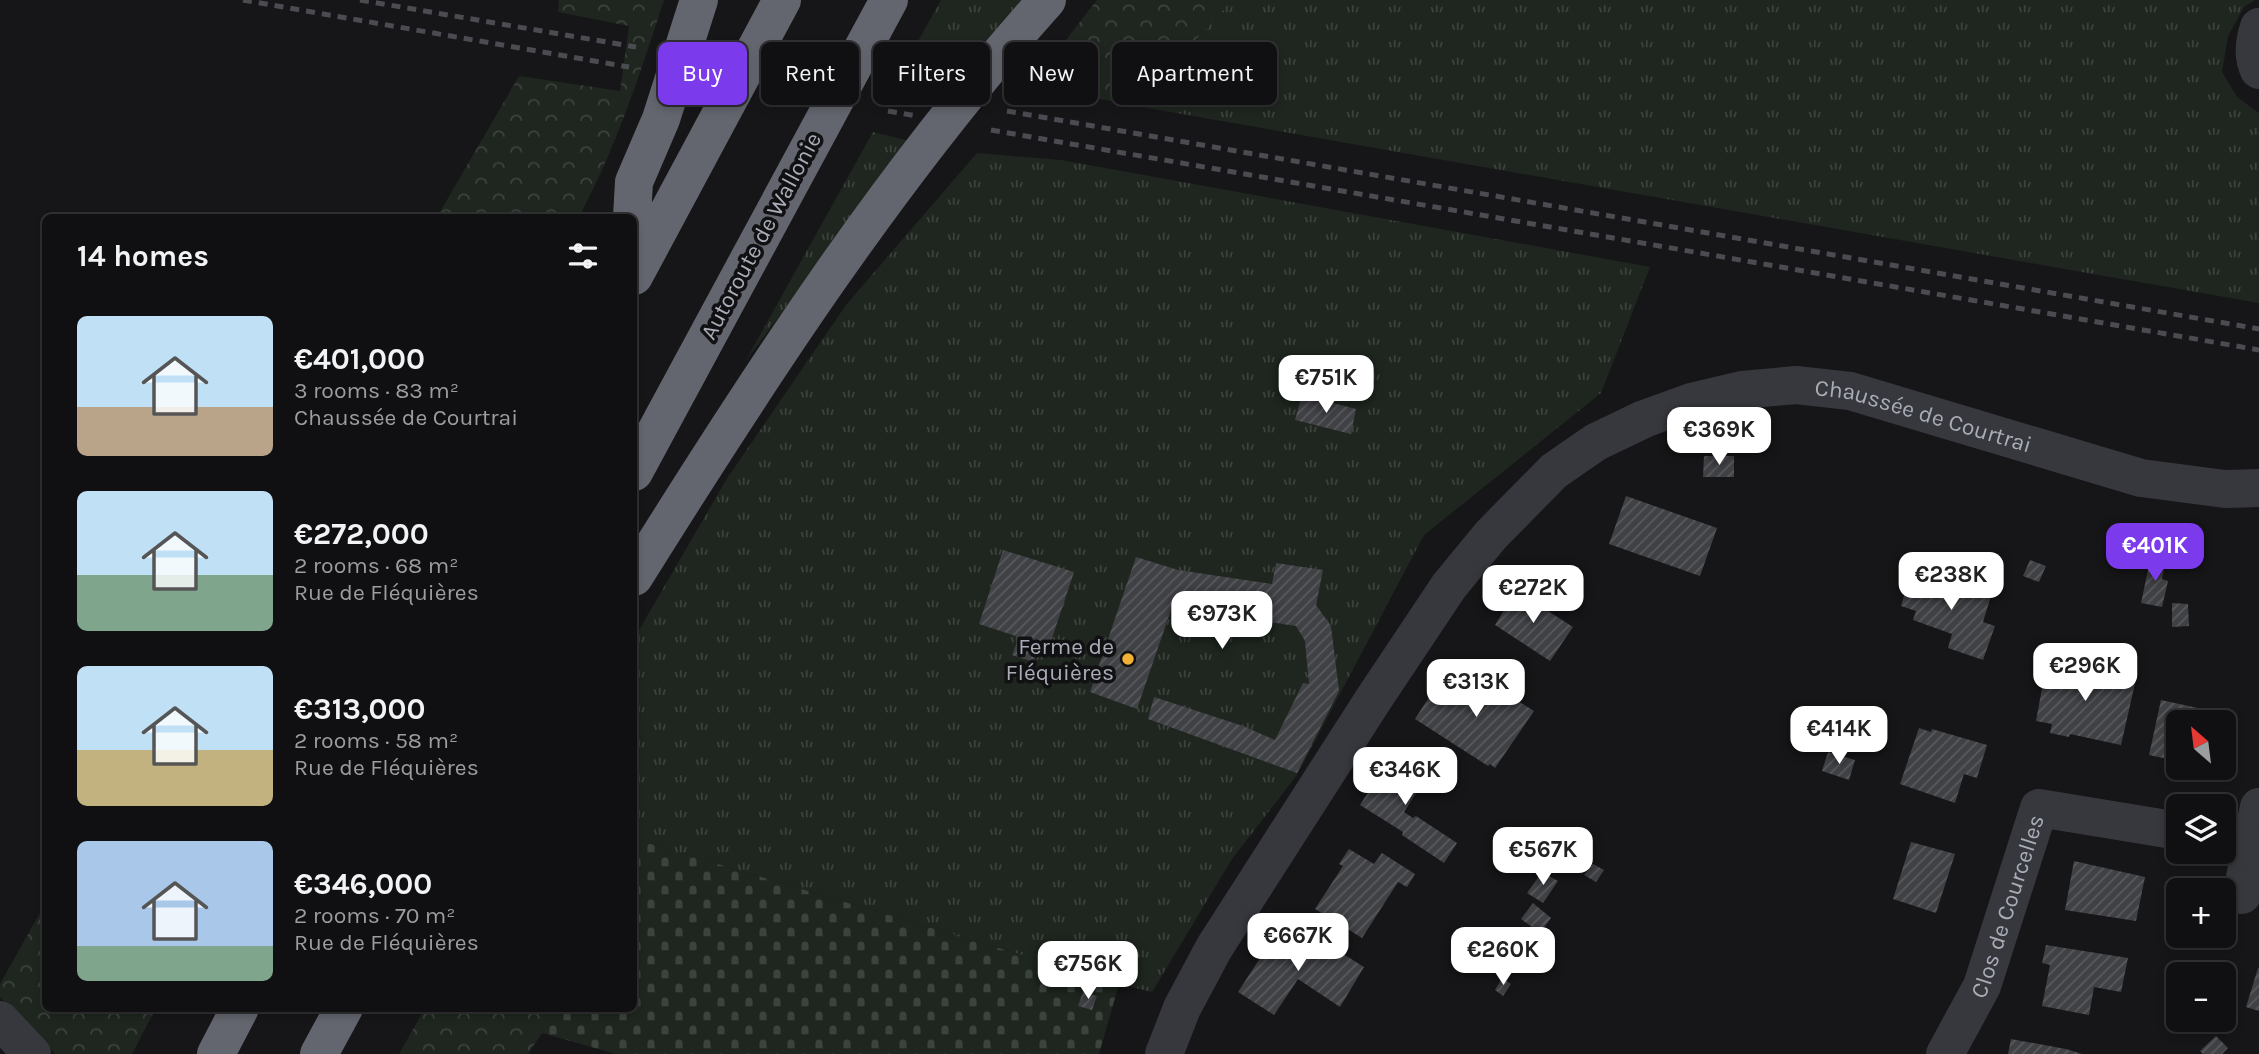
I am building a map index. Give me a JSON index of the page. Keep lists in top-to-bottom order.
{
  "streets": {
    "highway": ["Autoroute de Wallonie"],
    "street": ["Chaussée de Courtrai", "Clos de Courcelles"]
  },
  "places": ["Ferme de Fléquières"],
  "north": "top left",
  "page": {
    "chip": [
      "Buy",
      "Rent",
      "Filters",
      "New",
      "Apartment"
    ],
    "heading": "14 homes",
    "list": [
      {
        "name": "€401,000",
        "note": "3 rooms · 83 m² · Chaussée de Courtrai"
      },
      {
        "name": "€272,000",
        "note": "2 rooms · 68 m² · Rue de Fléquières"
      },
      {
        "name": "€313,000",
        "note": "2 rooms · 58 m² · Rue de Fléquières"
      },
      {
        "name": "€346,000",
        "note": "2 rooms · 70 m² · Rue de Fléquières"
      }
    ],
    "price": [
      "€751K",
      "€369K",
      "€401K",
      "€238K",
      "€272K",
      "€973K",
      "€296K",
      "€313K",
      "€414K",
      "€346K",
      "€567K",
      "€667K",
      "€260K",
      "€756K"
    ],
    "map_buttons": ["+", "−"]
  }
}
